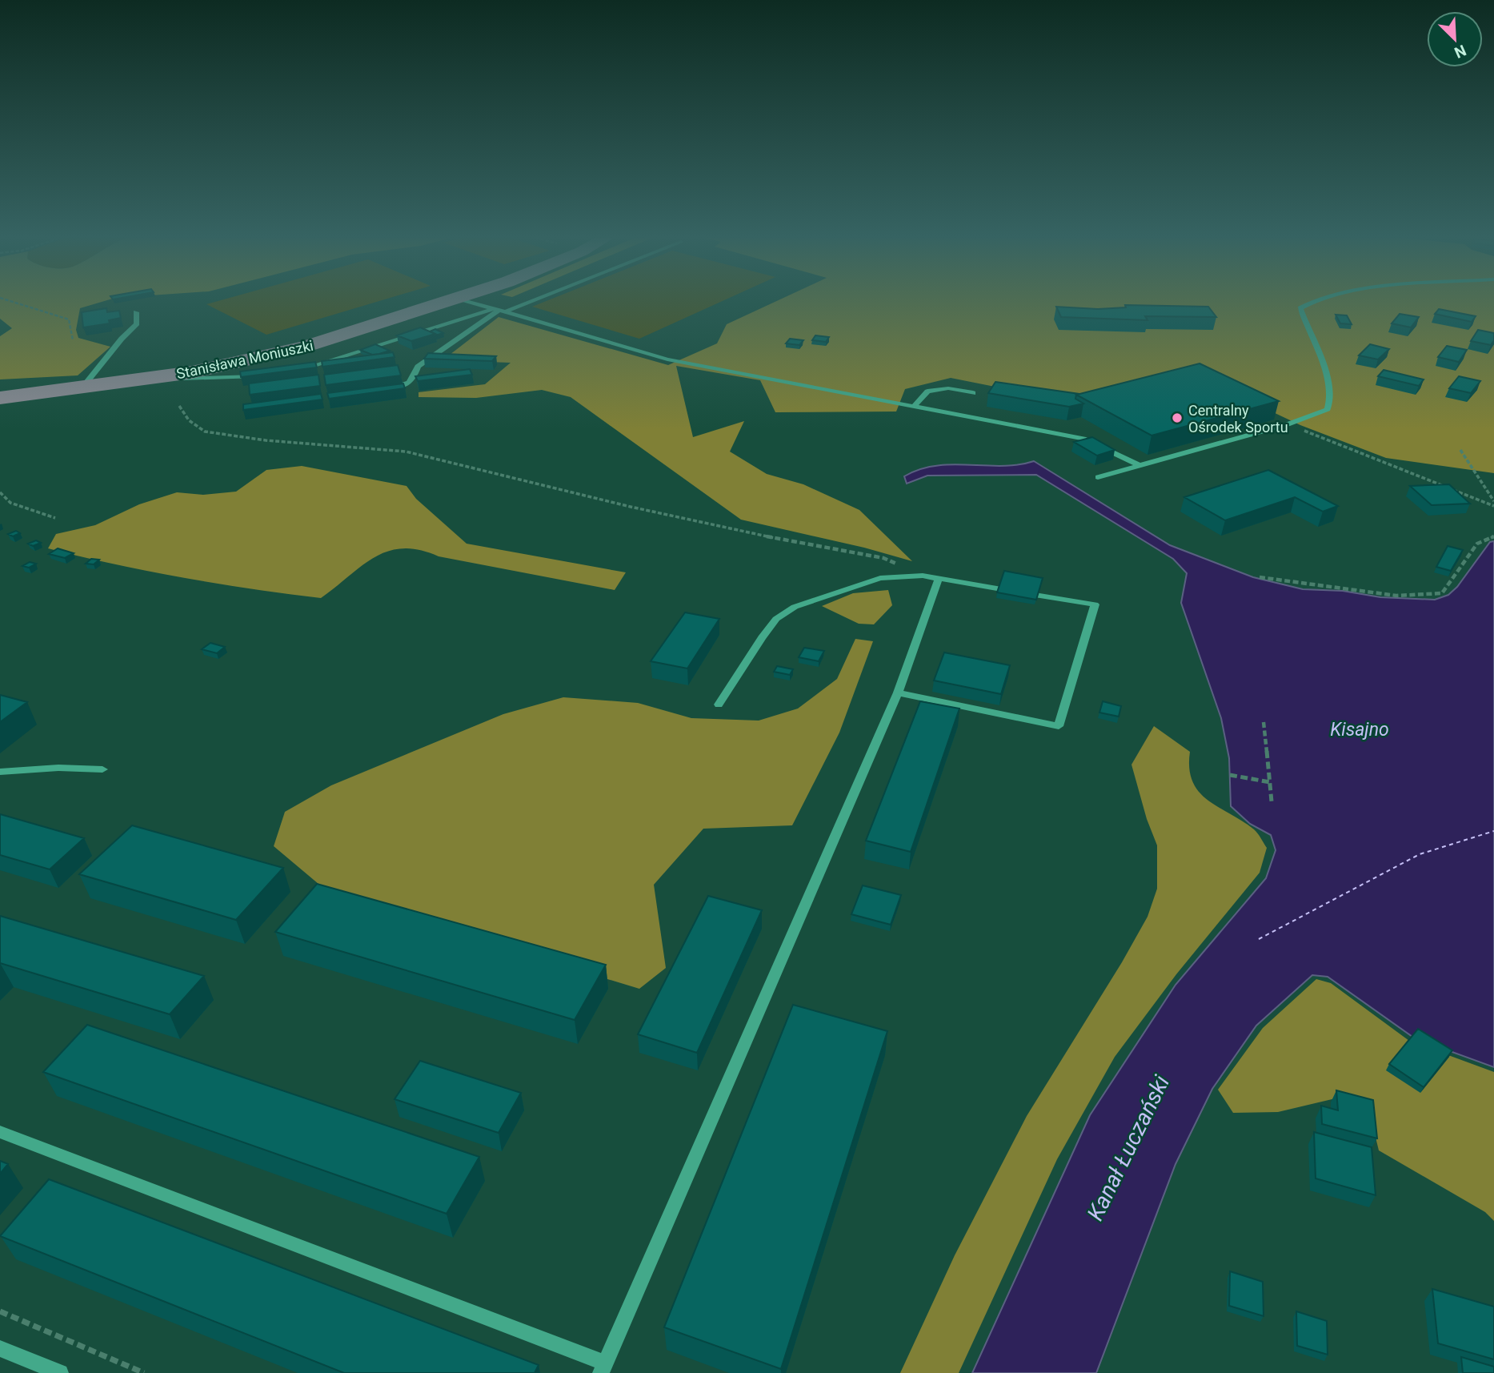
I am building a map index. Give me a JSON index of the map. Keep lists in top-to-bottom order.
{
  "streets": {
    "main road": ["Stanisława Moniuszki"]
  },
  "water": ["Kisajno", "Kanał Łuczański"],
  "places": ["Centralny Ośrodek Sportu"],
  "north": "bottom right"
}
